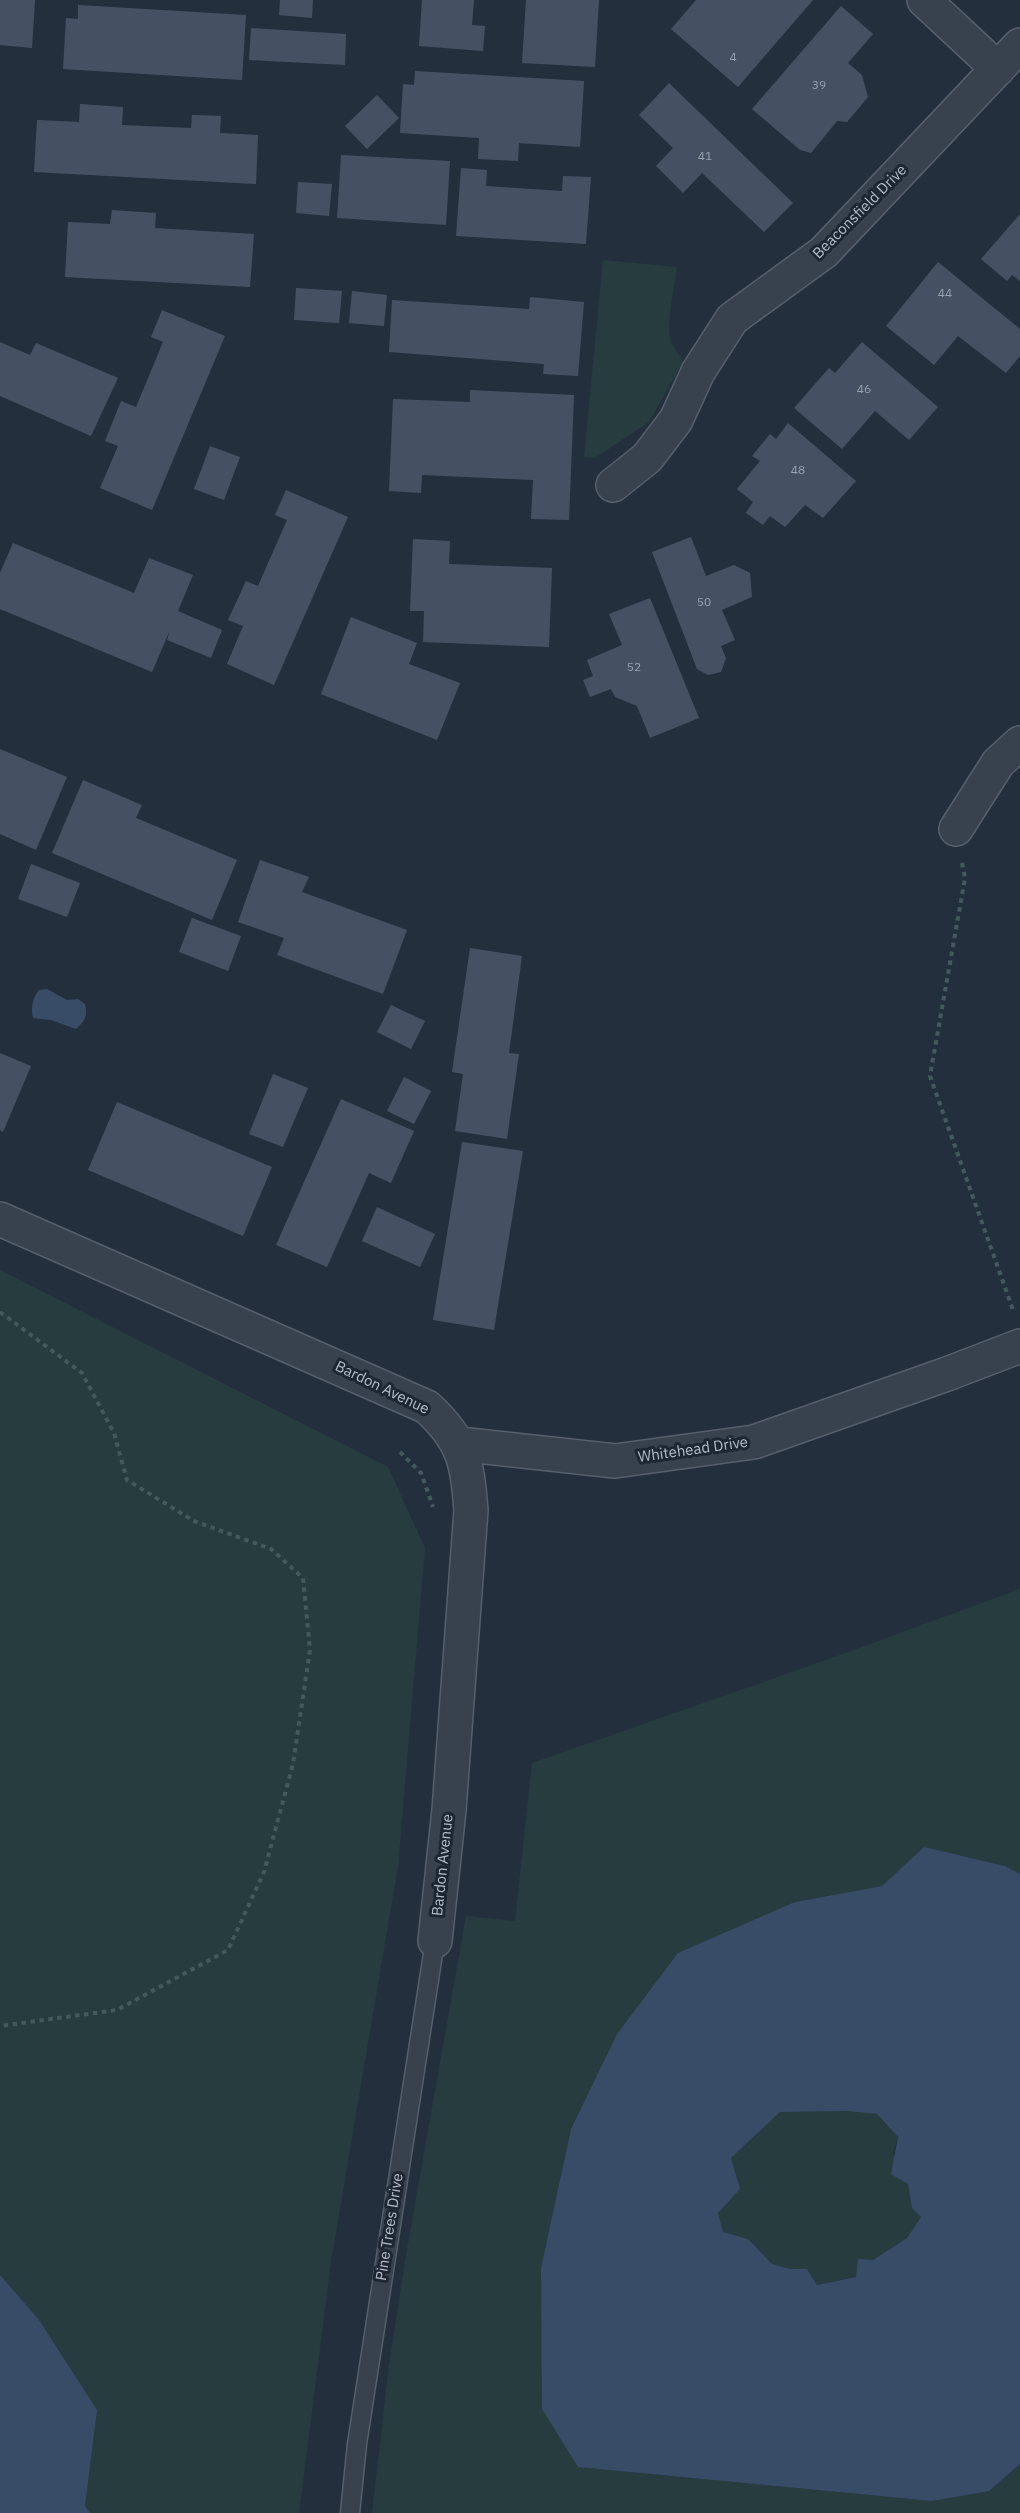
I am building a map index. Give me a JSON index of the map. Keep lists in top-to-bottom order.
{
  "streets": {
    "street": ["Beaconsfield Drive", "Bardon Avenue", "Whitehead Drive"],
    "lane": ["Pine Trees Drive"]
  },
  "crossings": [
    ["Bardon Avenue", "Whitehead Drive"],
    ["Bardon Avenue", "Pine Trees Drive"]
  ],
  "house_numbers": [
    "4",
    "39",
    "41",
    "44",
    "46",
    "48",
    "50",
    "52"
  ]
}
